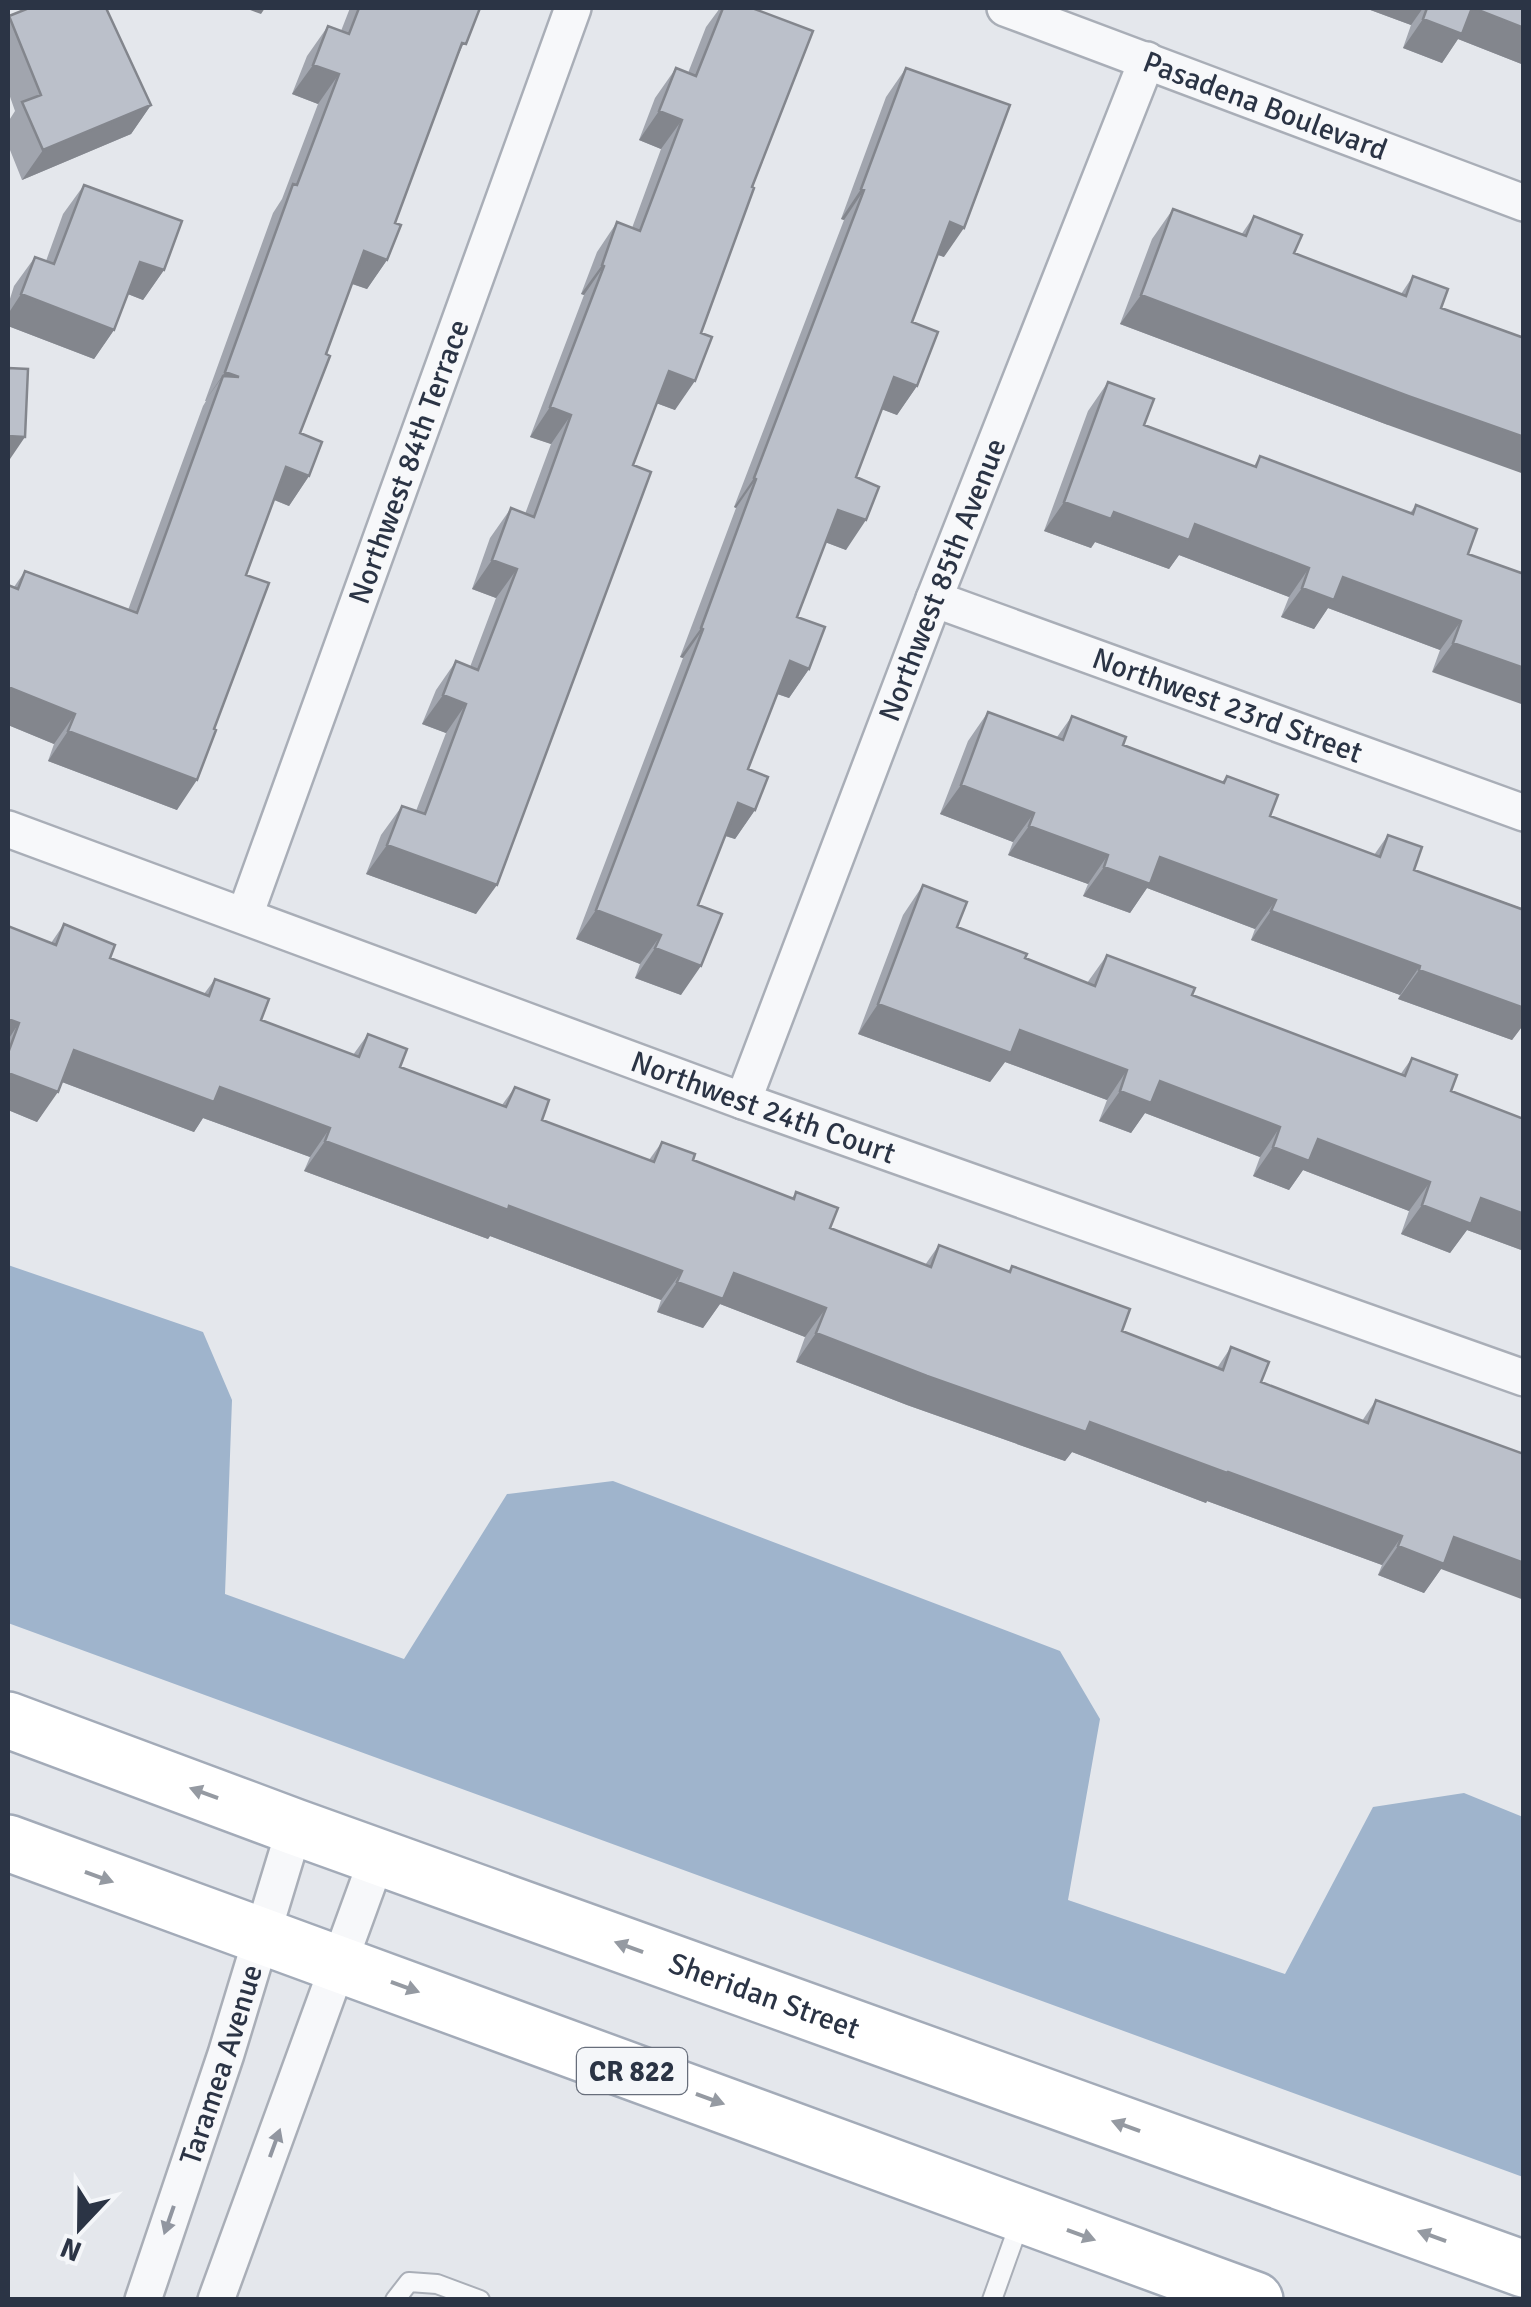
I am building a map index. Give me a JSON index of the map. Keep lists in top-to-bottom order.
{
  "streets": {
    "main road": ["Sheridan Street", "CR 822"],
    "street": [
      "Pasadena Boulevard",
      "Northwest 84th Terrace",
      "Northwest 85th Avenue",
      "Northwest 23rd Street",
      "Northwest 24th Court",
      "Taramea Avenue"
    ]
  },
  "crossings": [
    ["Pasadena Boulevard", "Northwest 85th Avenue"],
    ["Northwest 84th Terrace", "Northwest 24th Court"],
    ["Northwest 85th Avenue", "Northwest 23rd Street"],
    ["Northwest 85th Avenue", "Northwest 24th Court"],
    ["Sheridan Street", "Taramea Avenue"],
    ["Taramea Avenue", "CR 822"]
  ],
  "north": "bottom"
}
